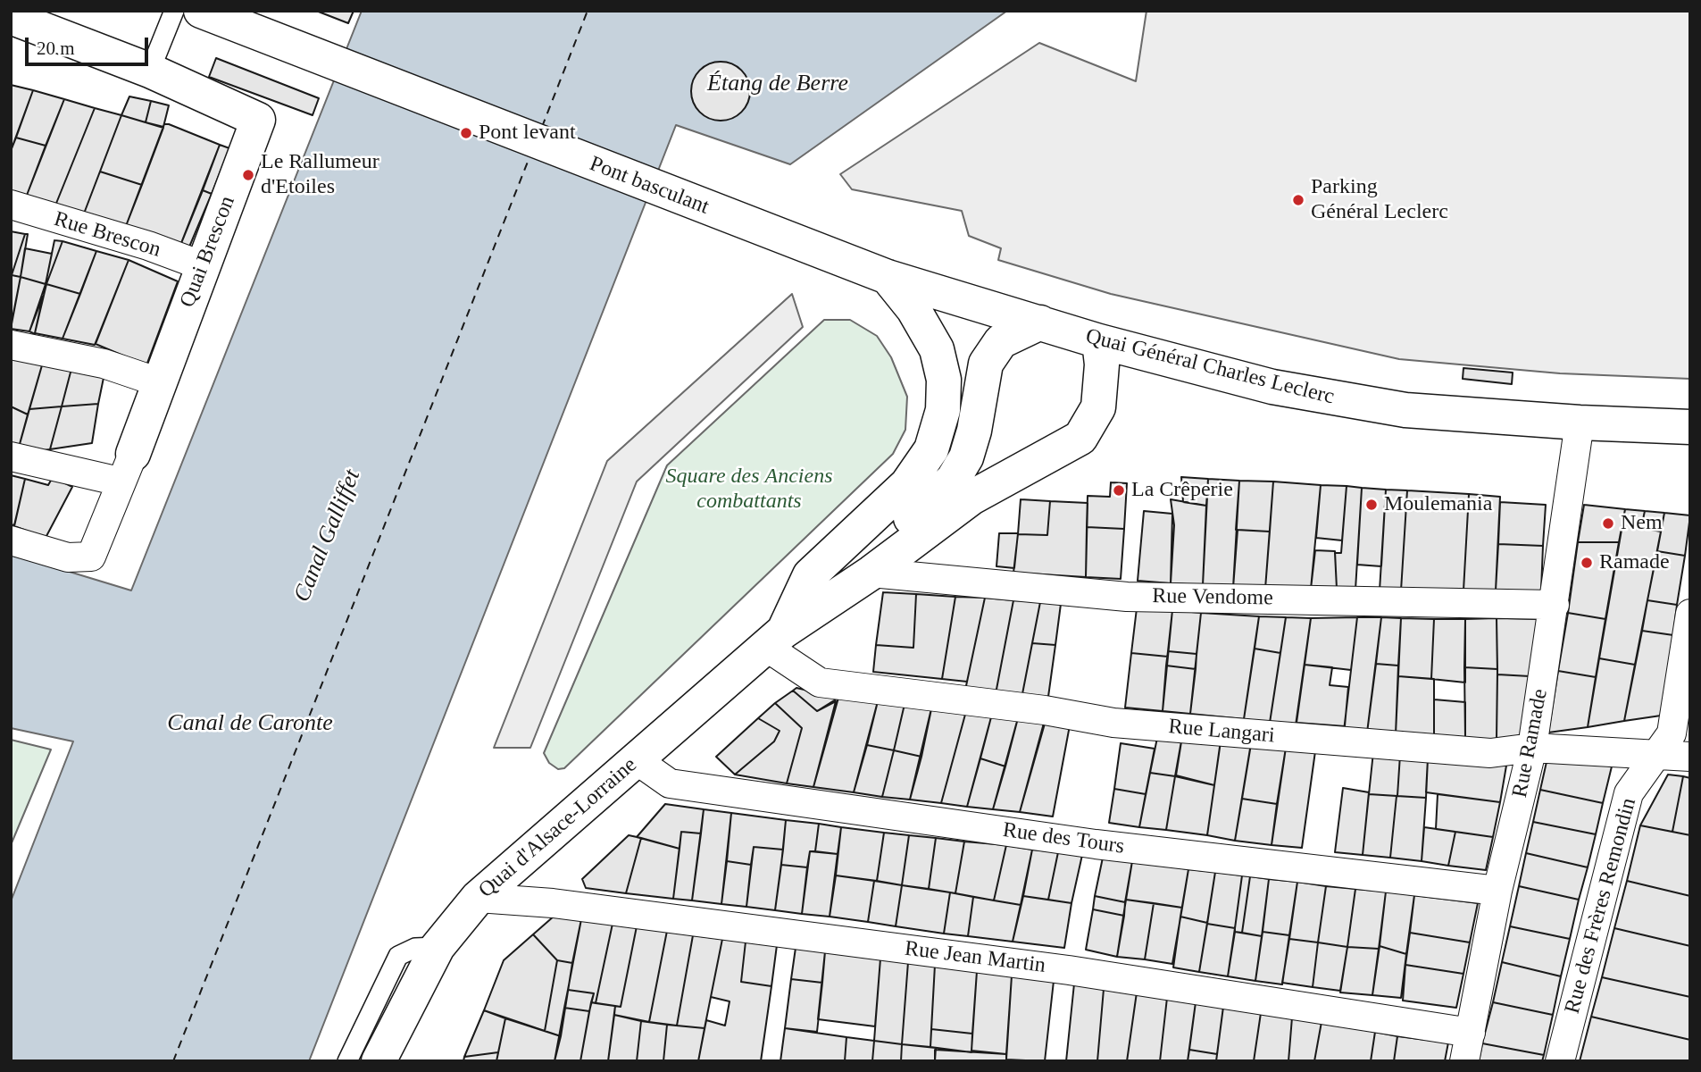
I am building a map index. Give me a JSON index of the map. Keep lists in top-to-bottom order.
{
  "streets": {
    "main road": [
      "Pont basculant",
      "Quai Brescon",
      "Quai Général Charles Leclerc",
      "Quai d'Alsace-Lorraine"
    ],
    "street": [
      "Rue Brescon",
      "Rue Vendome",
      "Rue Langari",
      "Rue Ramade",
      "Rue des Tours",
      "Rue des Frères Remondin",
      "Rue Jean Martin"
    ]
  },
  "crossings": [
    ["Pont basculant", "Quai Général Charles Leclerc"],
    ["Pont basculant", "Quai d'Alsace-Lorraine"],
    ["Rue Brescon", "Quai Brescon"],
    ["Quai Général Charles Leclerc", "Rue Ramade"],
    ["Quai Général Charles Leclerc", "Quai d'Alsace-Lorraine"],
    ["Rue Vendome", "Rue Ramade"],
    ["Rue Vendome", "Quai d'Alsace-Lorraine"],
    ["Rue Langari", "Rue Ramade"],
    ["Rue Langari", "Quai d'Alsace-Lorraine"],
    ["Rue Langari", "Rue des Frères Remondin"],
    ["Rue Ramade", "Rue des Tours"],
    ["Rue Ramade", "Rue Jean Martin"],
    ["Quai d'Alsace-Lorraine", "Rue des Tours"],
    ["Quai d'Alsace-Lorraine", "Rue Jean Martin"]
  ],
  "water": ["Étang de Berre", "Canal Galliffet", "Canal de Caronte"],
  "parks": ["Square des Anciens combattants"],
  "places": [
    "Pont levant",
    "Le Rallumeur d'Etoiles",
    "Parking Général Leclerc",
    "La Crêperie",
    "Moulemania",
    "Nem",
    "Ramade"
  ],
  "scale_bar": "20 m"
}
